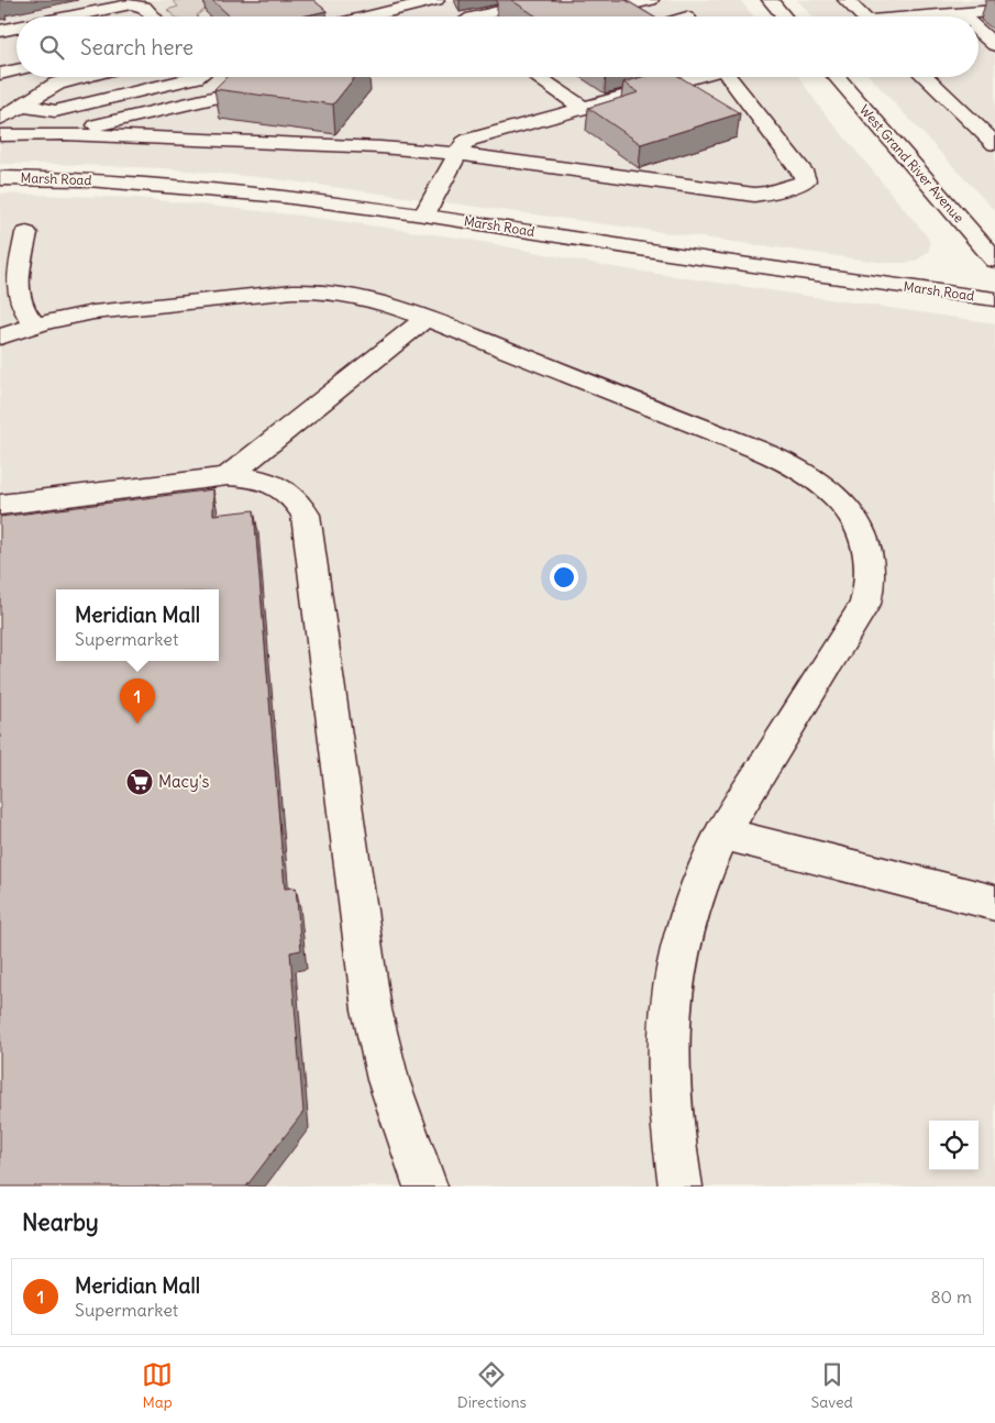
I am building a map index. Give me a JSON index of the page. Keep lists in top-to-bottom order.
{
  "streets": {
    "main road": ["West Grand River Avenue", "Marsh Road"]
  },
  "places": {
    "supermarket": ["Macy's"]
  },
  "page": {
    "search": "Search here",
    "popup": ["Meridian Mall", "Supermarket"],
    "pins": "1",
    "heading": "Nearby",
    "list": [
      {
        "mark": "1",
        "name": "Meridian Mall",
        "note": "Supermarket",
        "value": "80 m"
      }
    ],
    "nav": ["Map", "Directions", "Saved"]
  }
}
